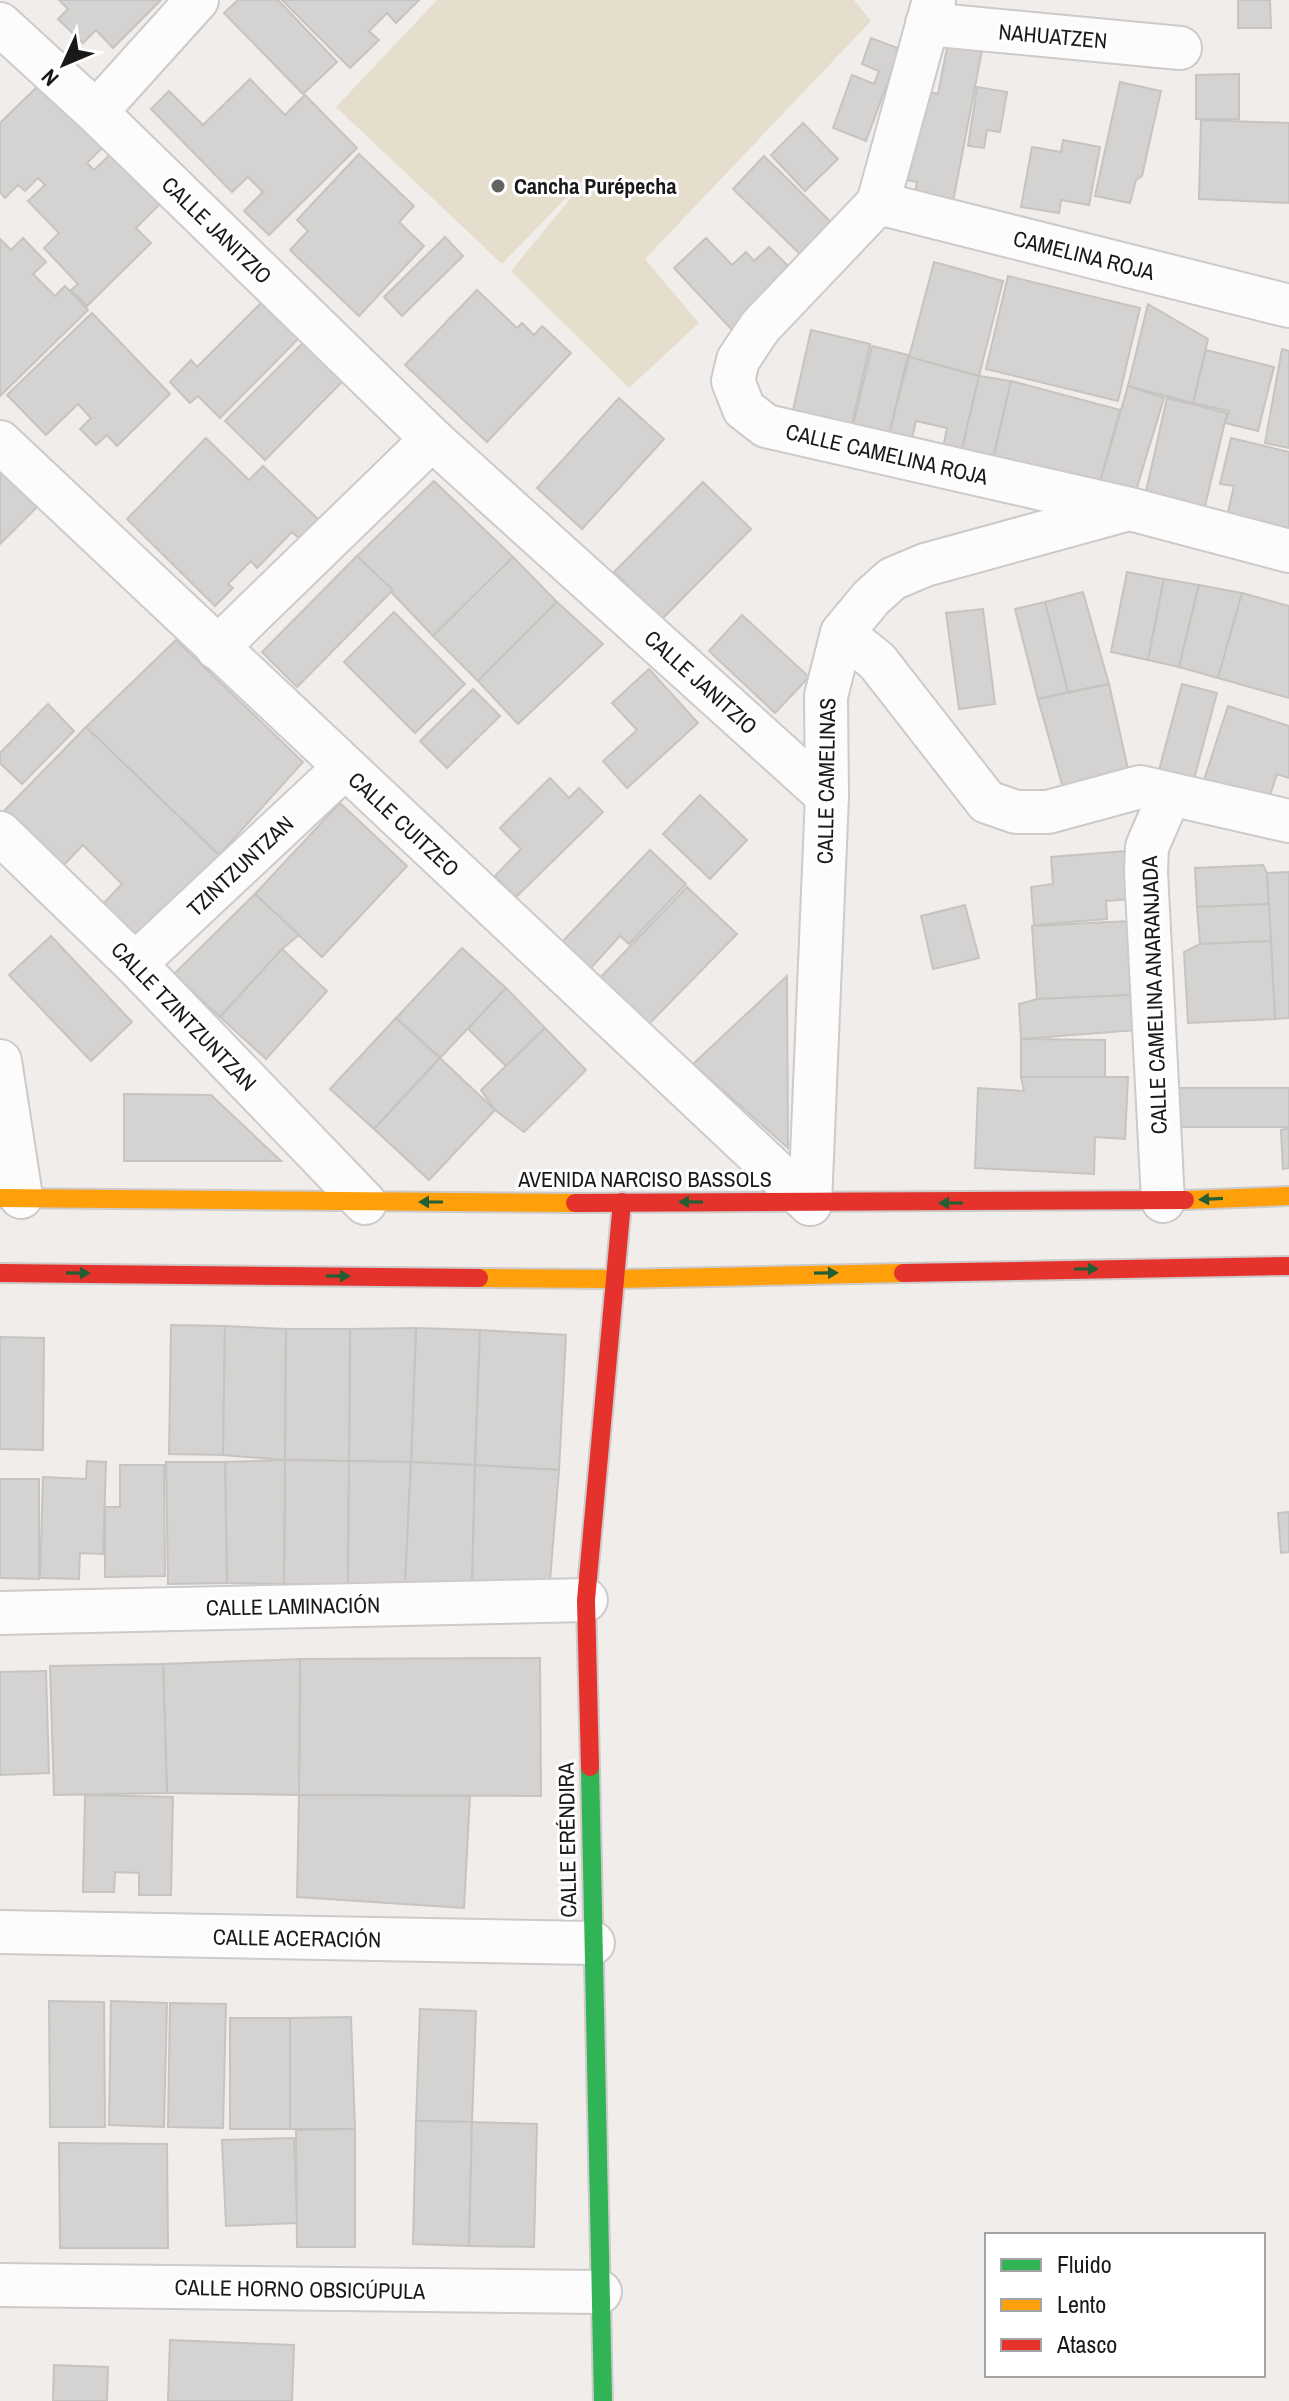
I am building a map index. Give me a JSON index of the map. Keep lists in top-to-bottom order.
{
  "streets": {
    "street": [
      "NAHUATZEN",
      "CALLE JANITZIO",
      "CAMELINA ROJA",
      "CALLE CAMELINA ROJA",
      "CALLE CAMELINAS",
      "CALLE CUITZEO",
      "TZINTZUNTZAN",
      "CALLE CAMELINA ANARANJADA",
      "CALLE TZINTZUNTZAN",
      "AVENIDA NARCISO BASSOLS",
      "CALLE LAMINACIÓN",
      "CALLE ERÉNDIRA",
      "CALLE ACERACIÓN",
      "CALLE HORNO OBSICÚPULA"
    ]
  },
  "crossings": [
    ["CALLE JANITZIO", "CALLE CAMELINAS"],
    ["CAMELINA ROJA", "CALLE CAMELINA ROJA"],
    ["CALLE CAMELINA ROJA", "CALLE CAMELINAS"],
    ["CALLE CAMELINAS", "CALLE CUITZEO"],
    ["CALLE CAMELINAS", "AVENIDA NARCISO BASSOLS"],
    ["CALLE CUITZEO", "TZINTZUNTZAN"],
    ["CALLE CUITZEO", "AVENIDA NARCISO BASSOLS"],
    ["TZINTZUNTZAN", "CALLE TZINTZUNTZAN"],
    ["CALLE CAMELINA ANARANJADA", "AVENIDA NARCISO BASSOLS"],
    ["CALLE TZINTZUNTZAN", "AVENIDA NARCISO BASSOLS"],
    ["AVENIDA NARCISO BASSOLS", "CALLE ERÉNDIRA"],
    ["CALLE LAMINACIÓN", "CALLE ERÉNDIRA"],
    ["CALLE ERÉNDIRA", "CALLE ACERACIÓN"],
    ["CALLE ERÉNDIRA", "CALLE HORNO OBSICÚPULA"]
  ],
  "places": ["Cancha Purépecha"],
  "legend": ["Fluido", "Lento", "Atasco"],
  "north": "bottom left"
}
